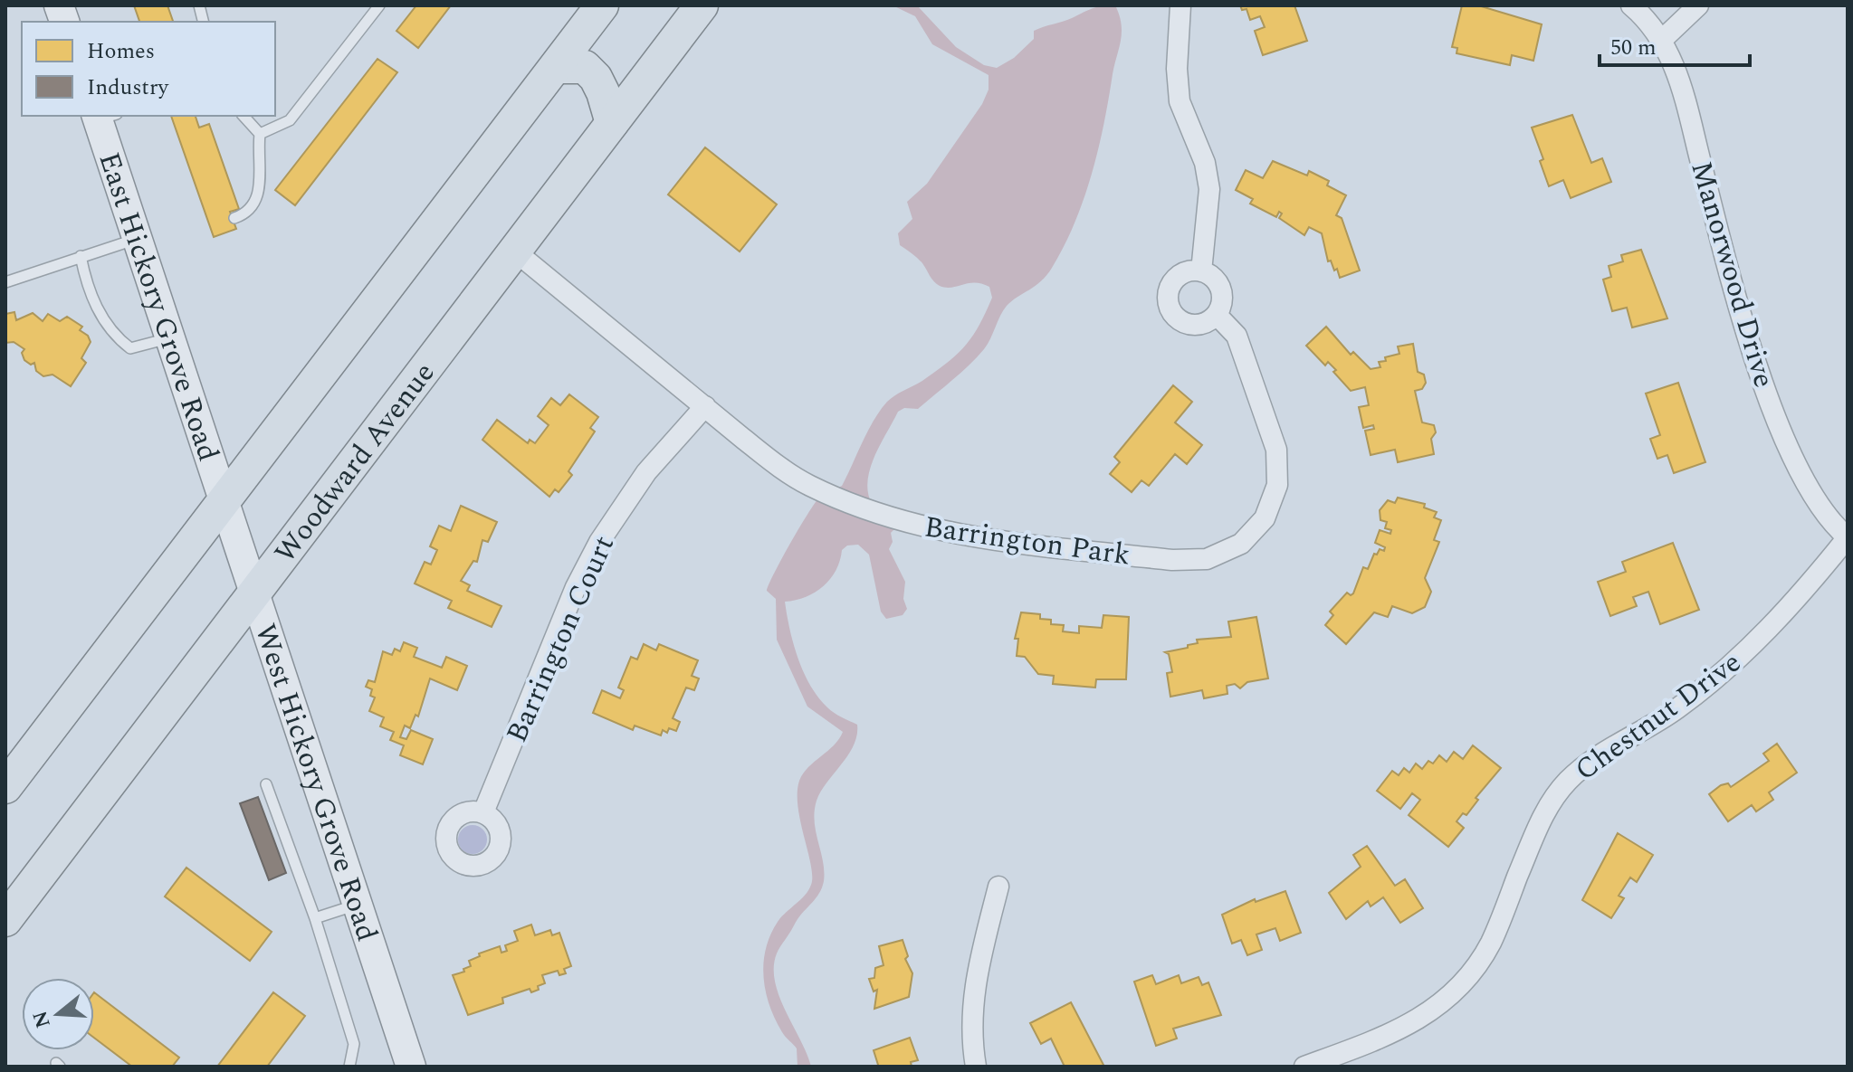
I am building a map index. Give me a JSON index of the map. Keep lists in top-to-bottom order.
{
  "streets": {
    "main road": ["Woodward Avenue"],
    "street": [
      "Manorwood Drive",
      "East Hickory Grove Road",
      "Barrington Park",
      "Barrington Court",
      "Chestnut Drive",
      "West Hickory Grove Road"
    ]
  },
  "crossings": [
    ["Manorwood Drive", "Chestnut Drive"],
    ["East Hickory Grove Road", "West Hickory Grove Road"],
    ["Woodward Avenue", "Barrington Park"],
    ["Woodward Avenue", "West Hickory Grove Road"],
    ["Barrington Park", "Barrington Court"]
  ],
  "legend": ["Homes", "Industry"],
  "scale_bar": "50 m",
  "north": "left"
}
